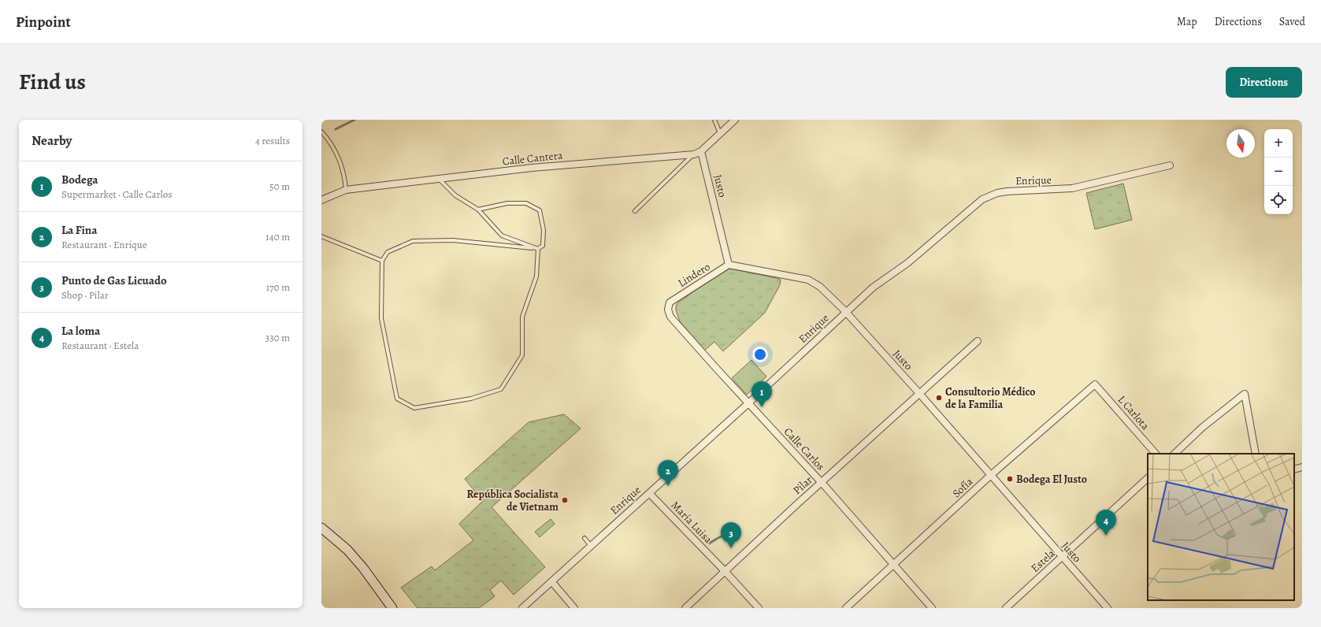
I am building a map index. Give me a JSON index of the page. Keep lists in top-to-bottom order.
{
  "streets": {
    "street": [
      "Calle Cantera",
      "Enrique",
      "Justo",
      "Lindero",
      "L Carlota",
      "Calle Carlos",
      "Pilar",
      "Sofía",
      "María Luisa",
      "Estela"
    ]
  },
  "crossings": [
    ["Calle Cantera", "Justo"],
    ["Enrique", "Justo"],
    ["Enrique", "Calle Carlos"],
    ["Enrique", "María Luisa"],
    ["Justo", "Lindero"],
    ["Justo", "Pilar"],
    ["Justo", "Sofía"],
    ["Justo", "Estela"],
    ["Lindero", "Calle Carlos"],
    ["L Carlota", "Sofía"],
    ["Calle Carlos", "Pilar"],
    ["Calle Carlos", "Sofía"],
    ["Pilar", "María Luisa"]
  ],
  "places": ["Consultorio Médico de la Familia", "Bodega El Justo", "República Socialista de Vietnam"],
  "north": "bottom",
  "page": {
    "header": "Pinpoint",
    "nav": ["Map", "Directions", "Saved"],
    "title": "Find us",
    "buttons": "Directions",
    "heading": ["Nearby", "4 results"],
    "map_buttons": ["+", "−"],
    "list": [
      {
        "mark": "1",
        "name": "Bodega",
        "note": "Supermarket · Calle Carlos",
        "value": "50 m"
      },
      {
        "mark": "2",
        "name": "La Fina",
        "note": "Restaurant · Enrique",
        "value": "140 m"
      },
      {
        "mark": "3",
        "name": "Punto de Gas Licuado",
        "note": "Shop · Pilar",
        "value": "170 m"
      },
      {
        "mark": "4",
        "name": "La loma",
        "note": "Restaurant · Estela",
        "value": "330 m"
      }
    ],
    "pins": [
      "1",
      "2",
      "4",
      "3"
    ]
  }
}
